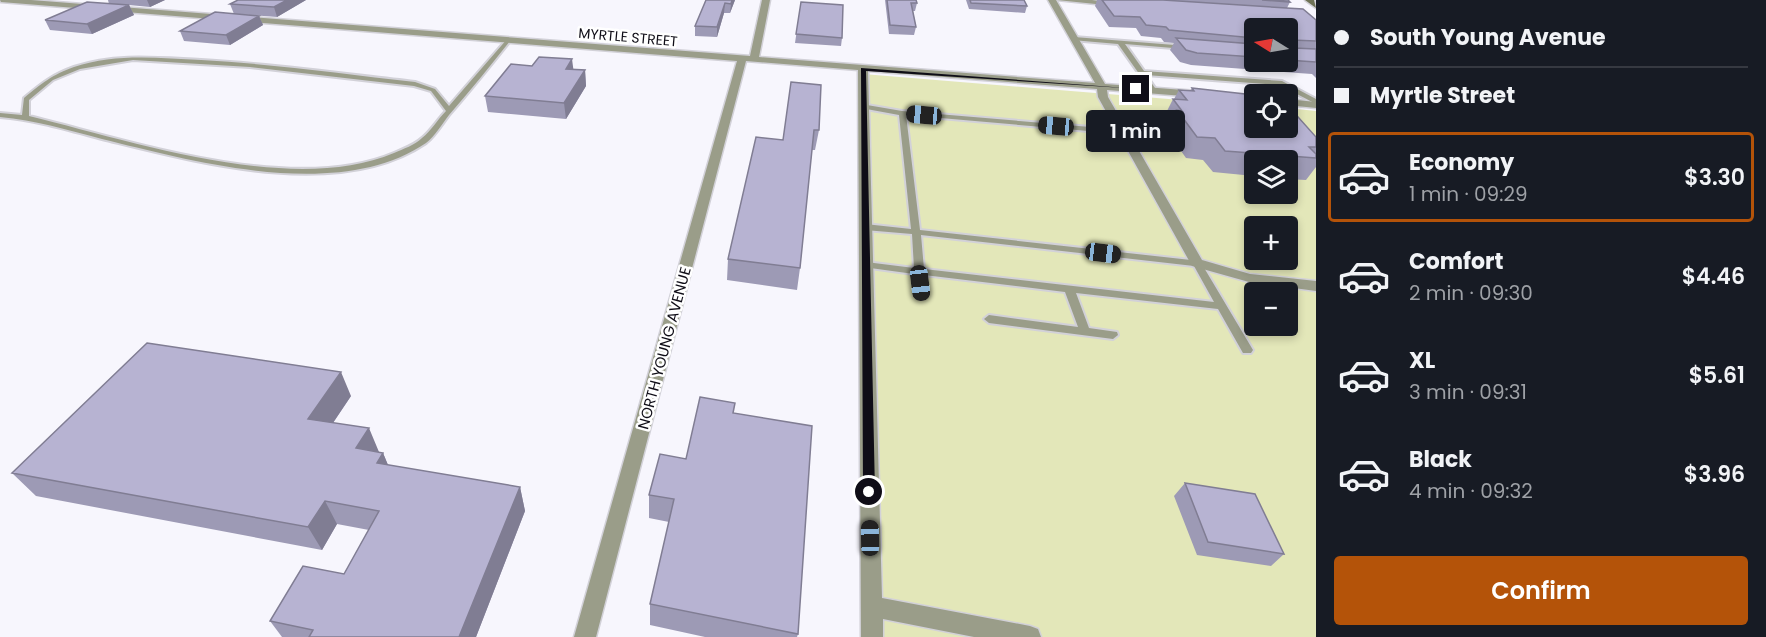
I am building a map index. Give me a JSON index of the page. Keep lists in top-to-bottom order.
{
  "streets": {
    "street": ["MYRTLE STREET", "NORTH YOUNG AVENUE"]
  },
  "crossings": [
    ["MYRTLE STREET", "NORTH YOUNG AVENUE"]
  ],
  "north": "left",
  "page": {
    "banner": ["South Young Avenue", "Myrtle Street"],
    "map_buttons": ["+", "−"],
    "bubble": "1 min",
    "list": [
      {
        "name": "Economy",
        "note": "1 min · 09:29",
        "value": "$3.30"
      },
      {
        "name": "Comfort",
        "note": "2 min · 09:30",
        "value": "$4.46"
      },
      {
        "name": "XL",
        "note": "3 min · 09:31",
        "value": "$5.61"
      },
      {
        "name": "Black",
        "note": "4 min · 09:32",
        "value": "$3.96"
      }
    ],
    "buttons": "Confirm"
  }
}
